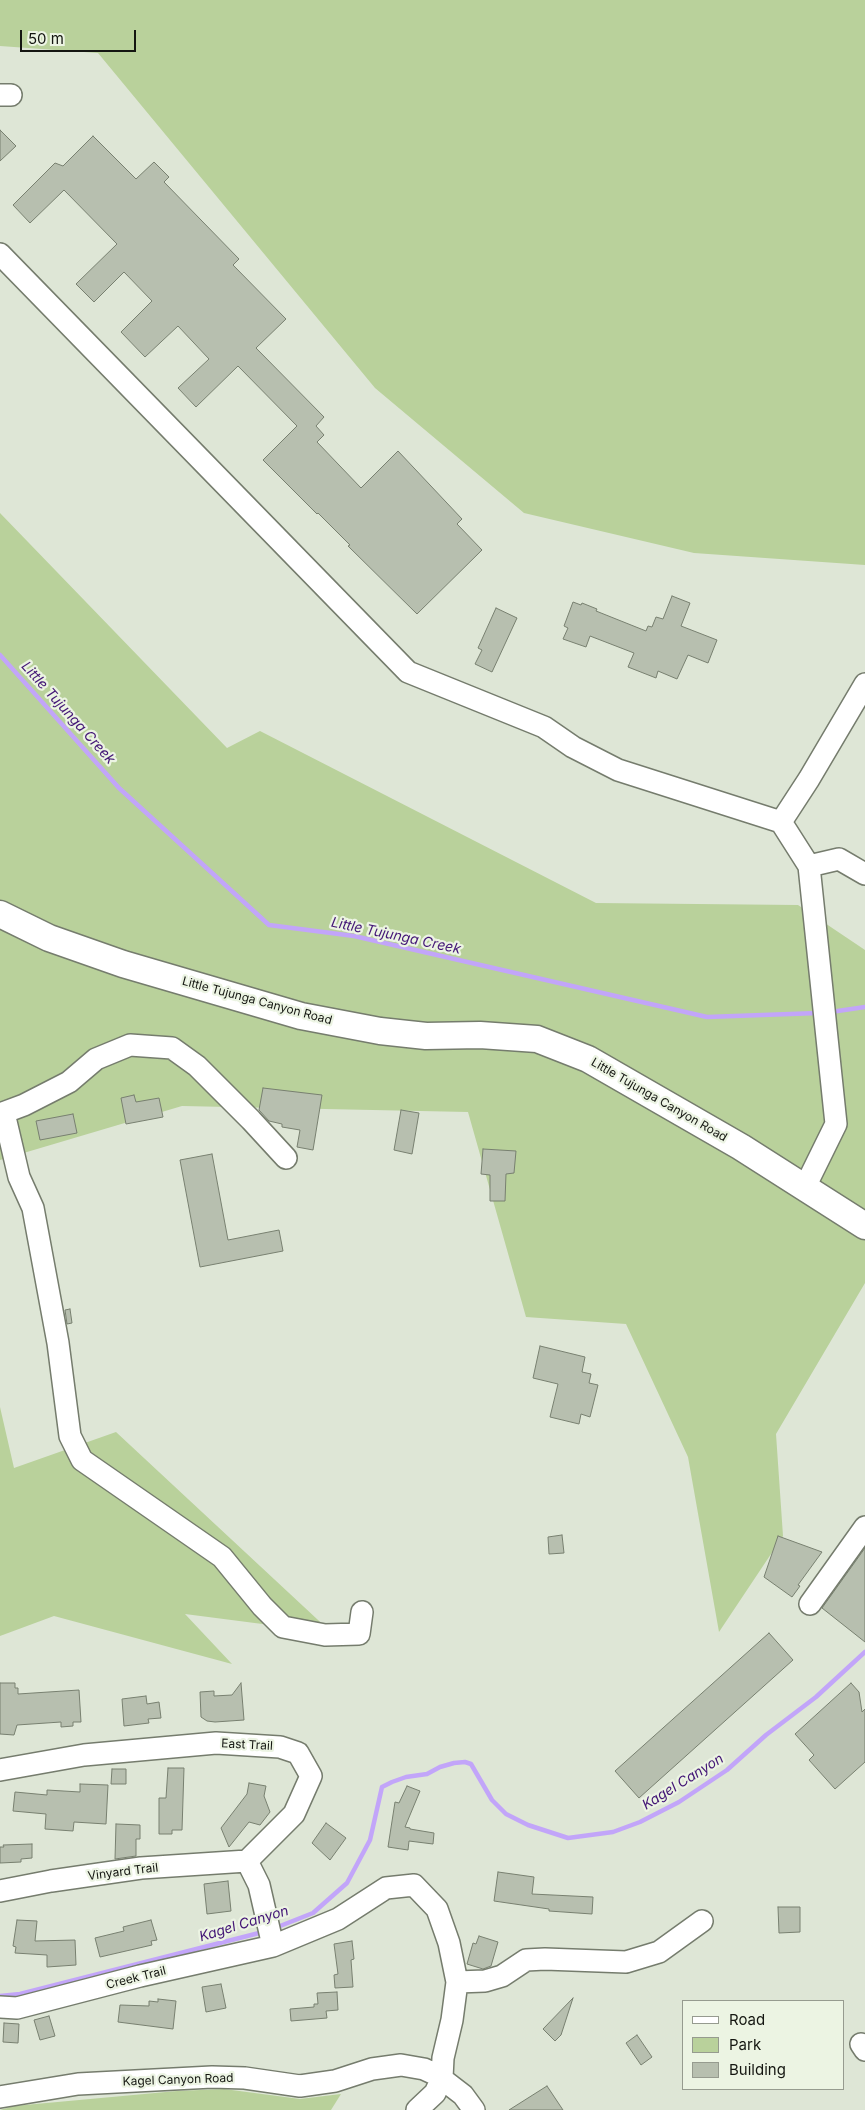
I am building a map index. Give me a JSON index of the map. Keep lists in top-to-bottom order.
{
  "streets": {
    "main road": ["Little Tujunga Canyon Road"],
    "street": [
      "East Trail",
      "Vinyard Trail",
      "Creek Trail",
      "Kagel Canyon Road"
    ]
  },
  "crossings": [
    ["East Trail", "Vinyard Trail"]
  ],
  "water": ["Little Tujunga Creek", "Kagel Canyon"],
  "legend": ["Road", "Park", "Building"],
  "scale_bar": "50 m"
}
